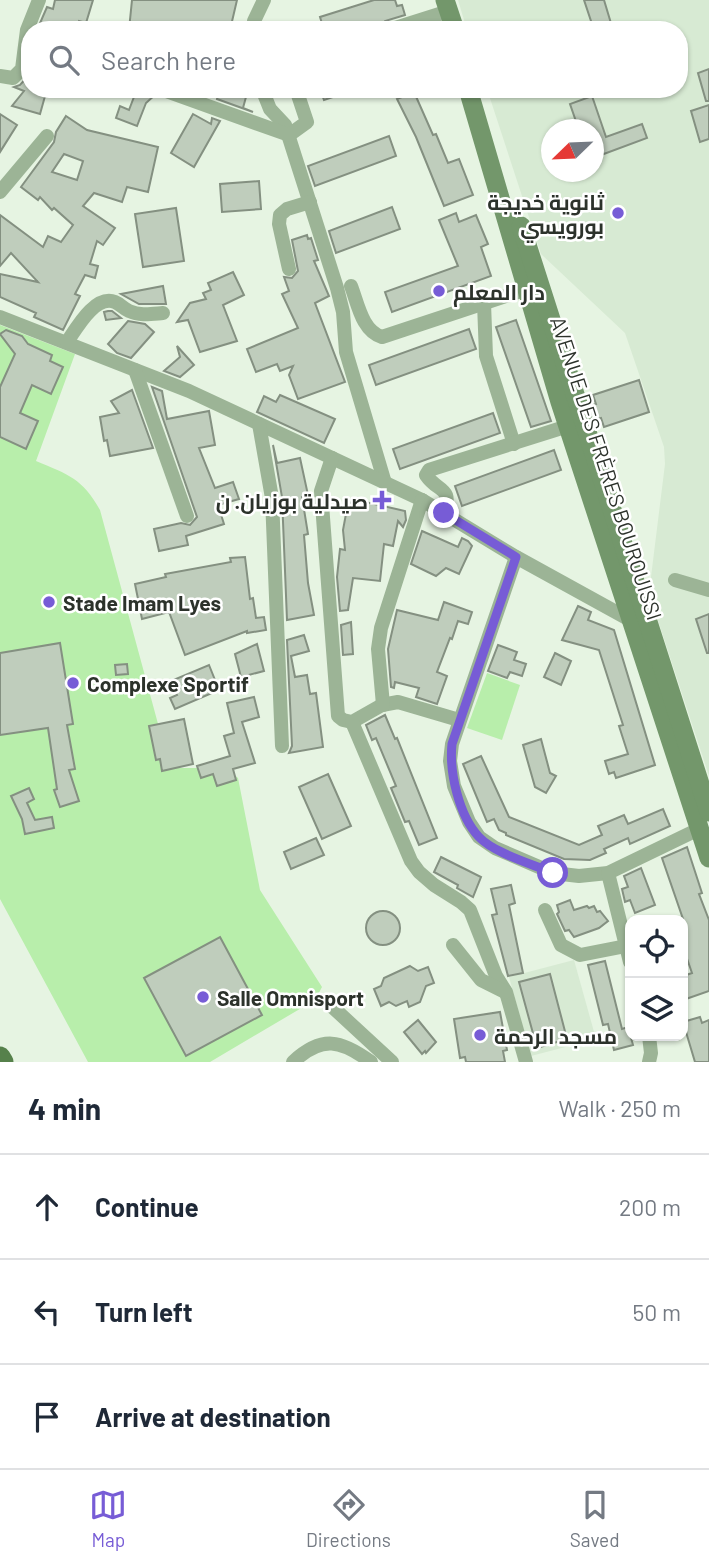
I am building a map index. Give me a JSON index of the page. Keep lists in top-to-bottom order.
{
  "streets": {
    "main road": ["AVENUE DES FRÈRES BOUROUISSI"]
  },
  "places": {
    "other": [
      "ثانوية خديجة بورويسي",
      "دار المعلم",
      "Stade Imam Lyes",
      "Complexe Sportif",
      "Salle Omnisport",
      "مسجد الرحمة"
    ],
    "health": ["صيدلية بوزيان. ن"]
  },
  "north": "bottom left",
  "page": {
    "search": "Search here",
    "heading": ["4 min", "Walk · 250 m"],
    "list": [
      ["Continue", "200 m"],
      ["Turn left", "50 m"],
      "Arrive at destination"
    ],
    "nav": ["Map", "Directions", "Saved"]
  }
}
